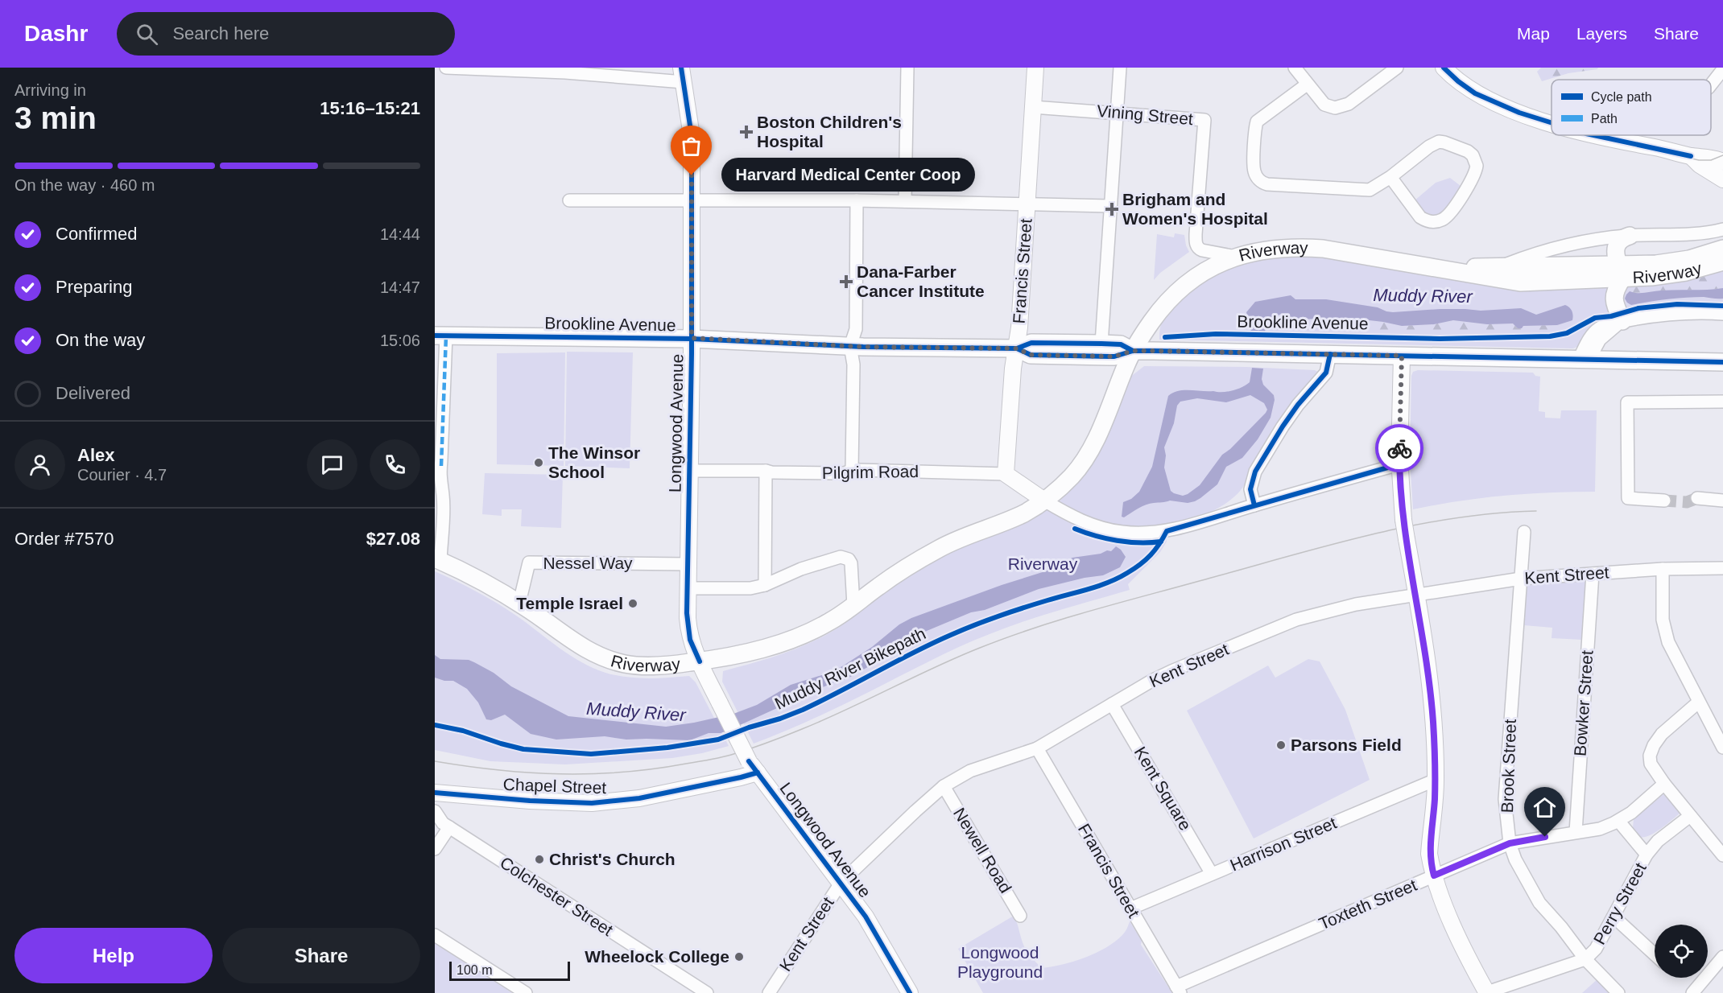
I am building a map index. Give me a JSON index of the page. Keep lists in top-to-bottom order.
{
  "streets": {
    "highway": ["Riverway", "Brookline Avenue"],
    "main road": ["Francis Street", "Longwood Avenue", "Chapel Street"],
    "street": [
      "Vining Street",
      "Pilgrim Road",
      "Nessel Way",
      "Kent Street",
      "Bowker Street",
      "Brook Street",
      "Kent Square",
      "Harrison Street",
      "Newell Road",
      "Colchester Street",
      "Perry Street",
      "Toxteth Street"
    ],
    "cycle path": ["Muddy River Bikepath"]
  },
  "crossings": [
    ["Vining Street", "Riverway"],
    ["Vining Street", "Francis Street"],
    ["Riverway", "Brookline Avenue"],
    ["Riverway", "Longwood Avenue"],
    ["Riverway", "Nessel Way"],
    ["Francis Street", "Brookline Avenue"],
    ["Francis Street", "Pilgrim Road"],
    ["Francis Street", "Kent Street"],
    ["Francis Street", "Harrison Street"],
    ["Francis Street", "Toxteth Street"],
    ["Brookline Avenue", "Longwood Avenue"],
    ["Longwood Avenue", "Pilgrim Road"],
    ["Longwood Avenue", "Nessel Way"],
    ["Longwood Avenue", "Kent Street"],
    ["Longwood Avenue", "Chapel Street"],
    ["Kent Street", "Bowker Street"],
    ["Kent Street", "Brook Street"],
    ["Kent Street", "Kent Square"],
    ["Kent Street", "Newell Road"],
    ["Bowker Street", "Toxteth Street"],
    ["Brook Street", "Perry Street"],
    ["Brook Street", "Toxteth Street"],
    ["Kent Square", "Harrison Street"]
  ],
  "water": ["Muddy River"],
  "parks": ["Riverway", "Longwood Playground"],
  "places": {
    "health": ["Boston Children's Hospital", "Brigham and Women's Hospital", "Dana-Farber Cancer Institute"],
    "other": [
      "Harvard Medical Center Coop",
      "The Winsor School",
      "Temple Israel",
      "Parsons Field",
      "Christ's Church",
      "Wheelock College"
    ]
  },
  "legend": ["Cycle path", "Path"],
  "scale_bar": "100 m",
  "page": {
    "header": "Dashr",
    "search": "Search here",
    "nav": ["Map", "Layers", "Share"],
    "heading": ["3 min", "Arriving in", "15:16–15:21"],
    "panel": [
      "Alex",
      "Courier · 4.7",
      "Order #7570",
      "$27.08"
    ],
    "bar": "On the way · 460 m",
    "bubble": "Harvard Medical Center Coop",
    "list": [
      ["Confirmed", "14:44"],
      ["Preparing", "14:47"],
      ["On the way", "15:06"],
      "Delivered"
    ],
    "buttons": ["Help", "Share"],
    "scale": "100 m"
  }
}
